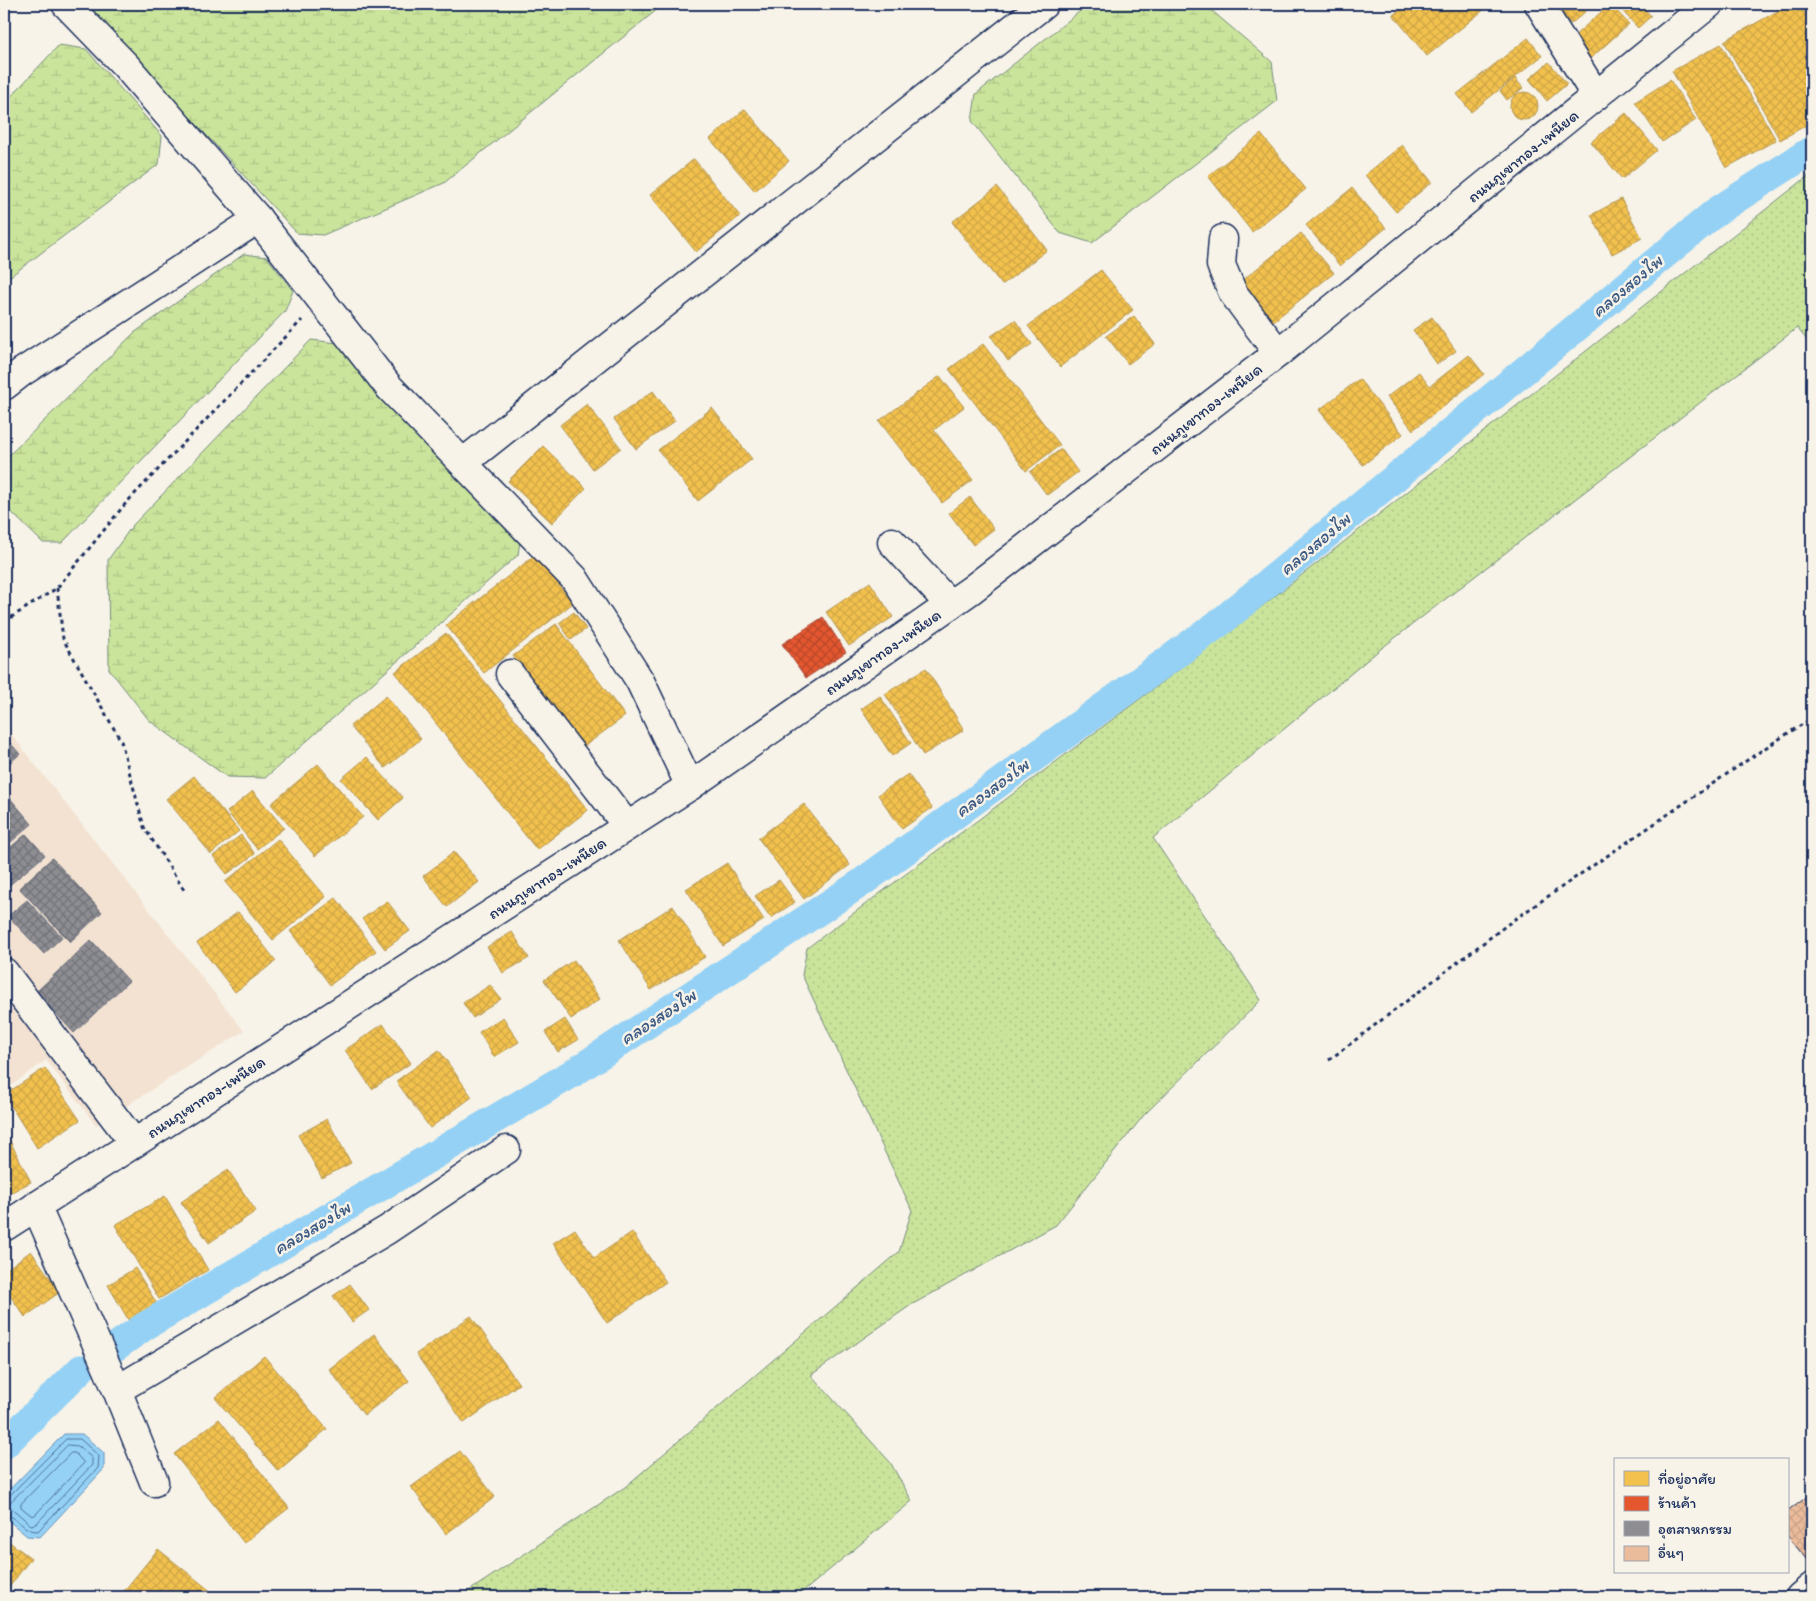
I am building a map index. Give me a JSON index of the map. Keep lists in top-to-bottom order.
{
  "streets": {
    "street": ["ถนนภูเขาทอง-เพนียด"]
  },
  "water": ["คลองสองไพ"],
  "legend": [
    "ที่อยู่อาศัย",
    "ร้านค้า",
    "อุตสาหกรรม",
    "อื่นๆ"
  ]
}
